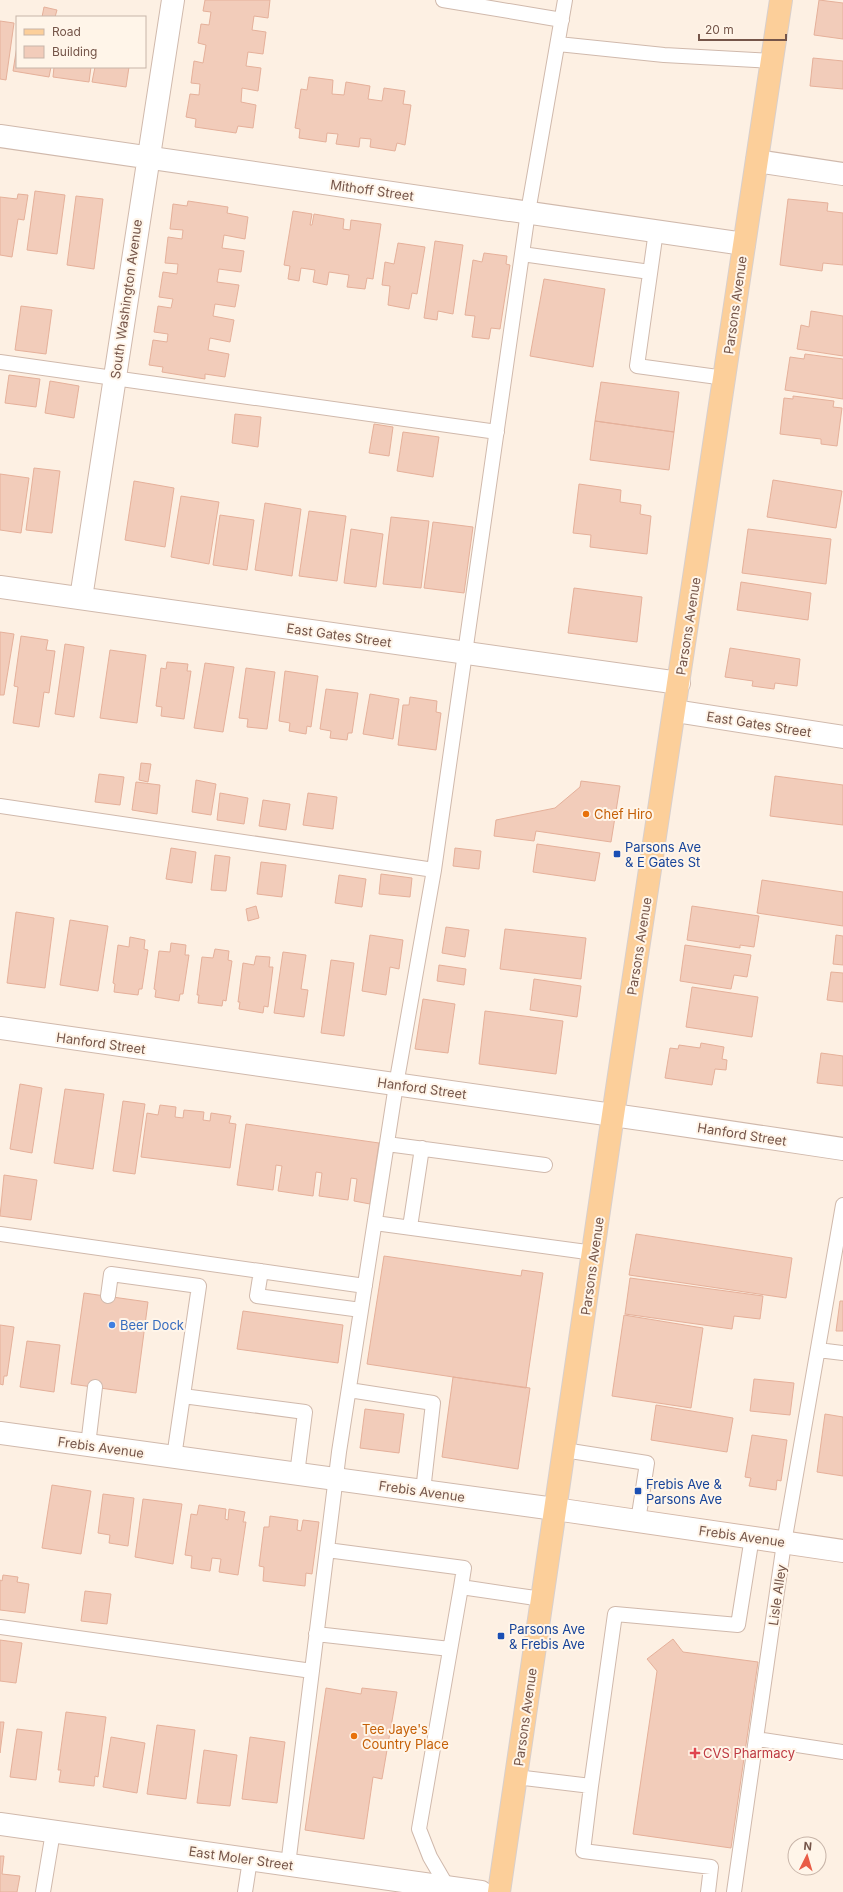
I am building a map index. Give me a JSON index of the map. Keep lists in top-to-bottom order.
{
  "streets": {
    "main road": ["Parsons Avenue"],
    "street": [
      "Mithoff Street",
      "South Washington Avenue",
      "East Gates Street",
      "Hanford Street",
      "Frebis Avenue",
      "East Moler Street"
    ],
    "lane": ["Lisle Alley"]
  },
  "crossings": [
    ["Mithoff Street", "South Washington Avenue"],
    ["Mithoff Street", "Parsons Avenue"],
    ["South Washington Avenue", "East Gates Street"],
    ["Parsons Avenue", "East Gates Street"],
    ["Parsons Avenue", "Hanford Street"],
    ["Parsons Avenue", "Frebis Avenue"],
    ["Frebis Avenue", "Lisle Alley"]
  ],
  "places": {
    "other": ["Chef Hiro", "Beer Dock", "Tee Jaye's Country Place"],
    "transit": ["Parsons Ave & E Gates St", "Frebis Ave & Parsons Ave", "Parsons Ave & Frebis Ave"],
    "health": ["CVS Pharmacy"]
  },
  "legend": ["Road", "Building"],
  "scale_bar": "20 m",
  "north": "top"
}
